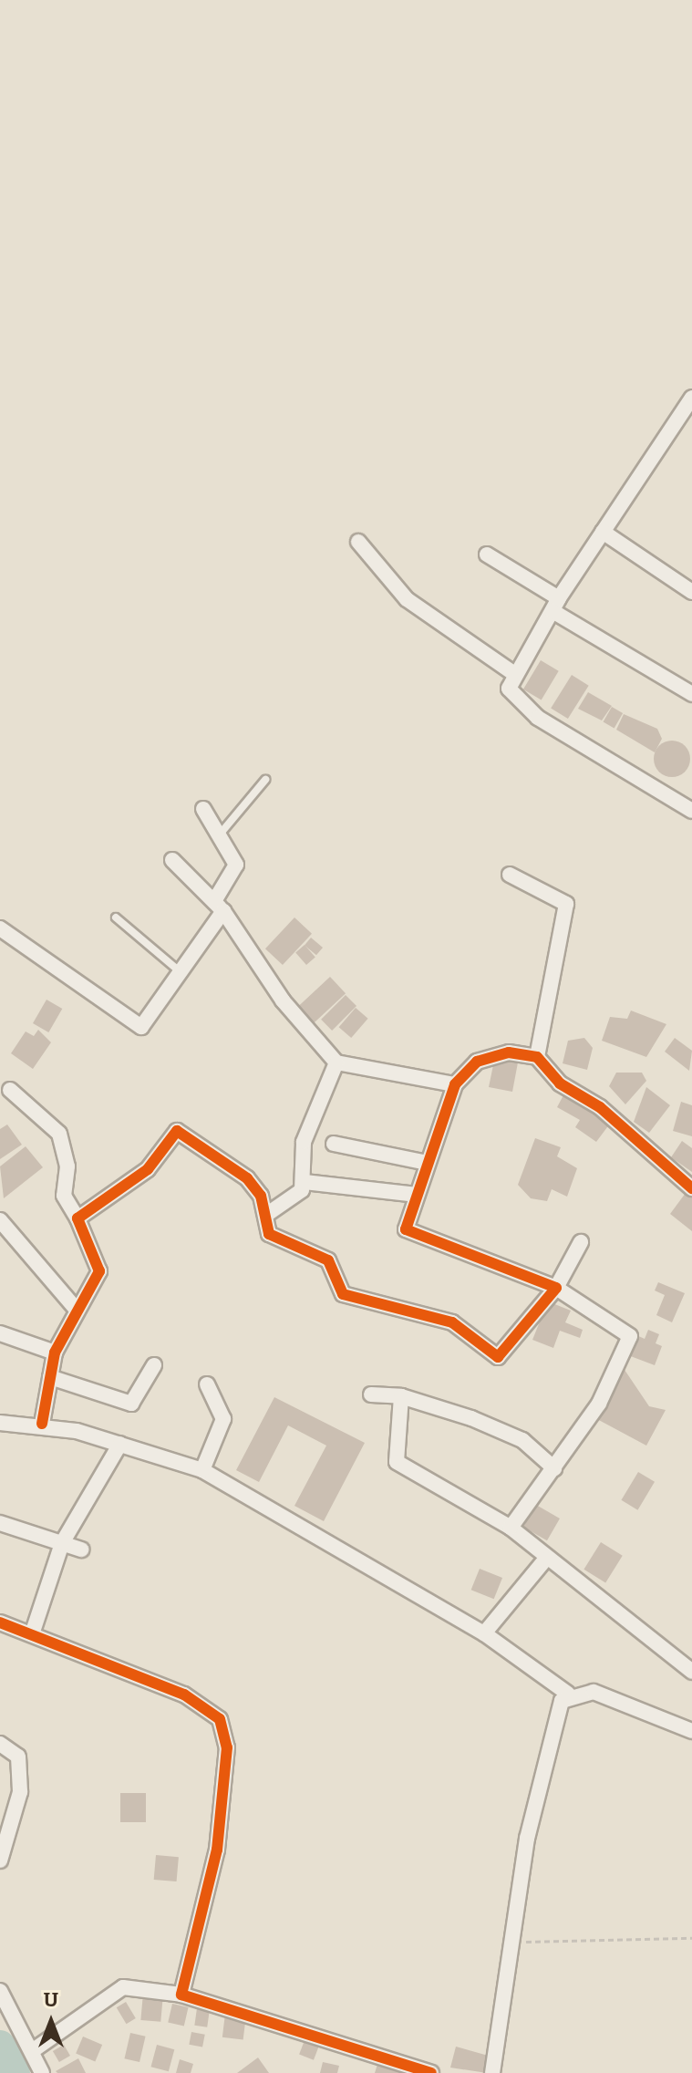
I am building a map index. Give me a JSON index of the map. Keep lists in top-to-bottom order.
{
  "north": "top"
}
